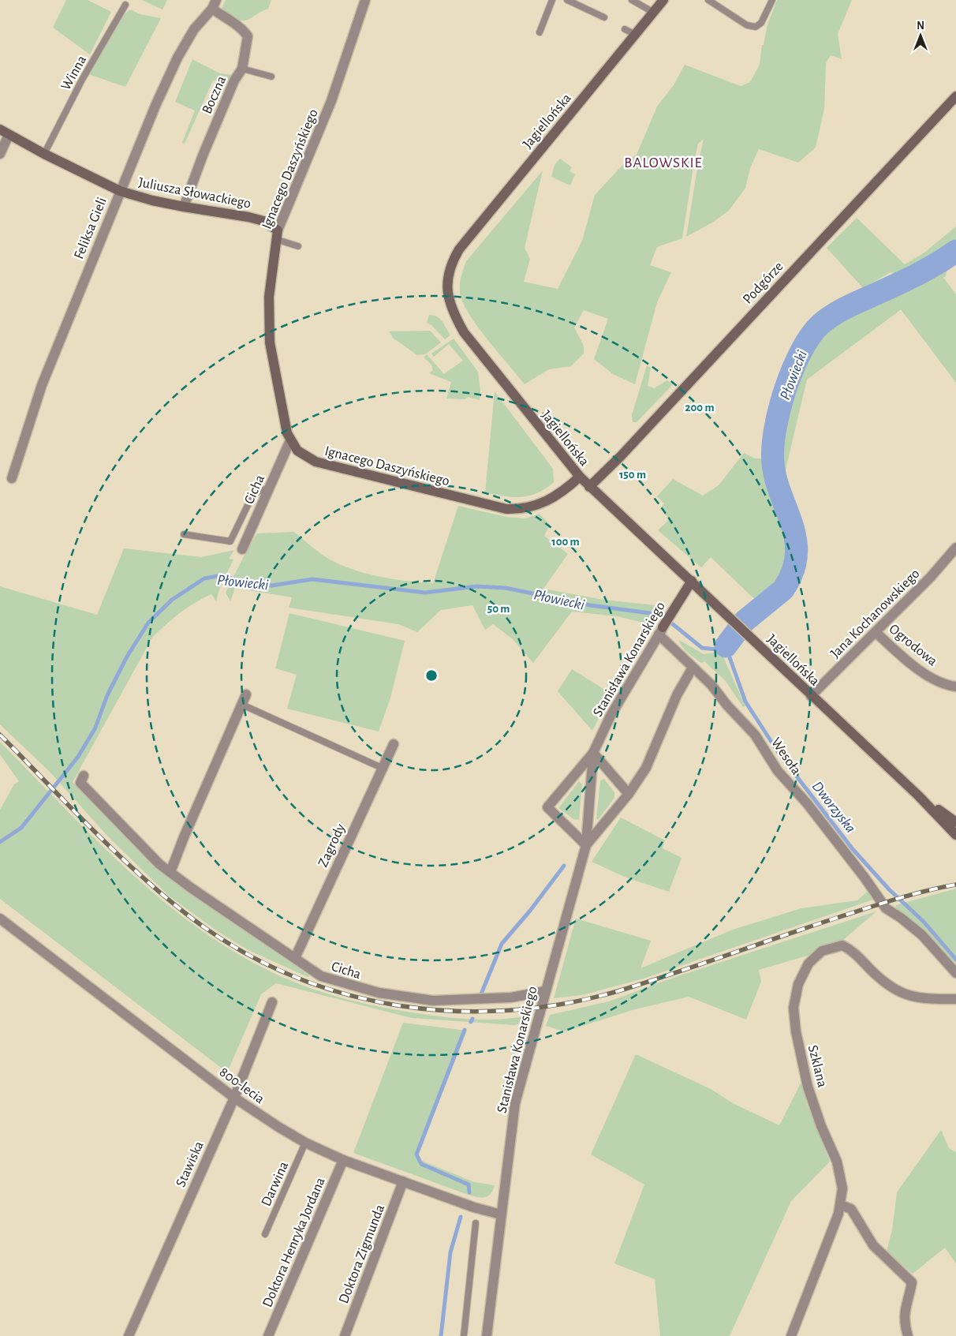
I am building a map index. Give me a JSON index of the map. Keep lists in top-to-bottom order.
{
  "streets": {
    "street": [
      "Boczna",
      "Jagiellońska",
      "Ignacego Daszyńskiego",
      "Juliusza Słowackiego",
      "Feliksa Gieli",
      "Podgórze",
      "Cicha",
      "Jana Kochanowskiego",
      "Ogrodowa",
      "Stanisława Konarskiego",
      "Wesoła",
      "Zagrody",
      "Szklana",
      "800-lecia",
      "Stawiska",
      "Doktora Henryka Jordana",
      "Doktora Zigmunda"
    ],
    "lane": ["Winna", "Darwina"]
  },
  "crossings": [
    ["Winna", "Juliusza Słowackiego"],
    ["Boczna", "Juliusza Słowackiego"],
    ["Boczna", "Feliksa Gieli"],
    ["Jagiellońska", "Ignacego Daszyńskiego"],
    ["Jagiellońska", "Podgórze"],
    ["Jagiellońska", "Jana Kochanowskiego"],
    ["Jagiellońska", "Stanisława Konarskiego"],
    ["Ignacego Daszyńskiego", "Juliusza Słowackiego"],
    ["Ignacego Daszyńskiego", "Cicha"],
    ["Juliusza Słowackiego", "Feliksa Gieli"],
    ["Cicha", "Stanisława Konarskiego"],
    ["Cicha", "Zagrody"],
    ["Jana Kochanowskiego", "Ogrodowa"],
    ["Stanisława Konarskiego", "Wesoła"],
    ["Stanisława Konarskiego", "800-lecia"],
    ["800-lecia", "Stawiska"],
    ["800-lecia", "Darwina"],
    ["800-lecia", "Doktora Henryka Jordana"],
    ["800-lecia", "Doktora Zigmunda"]
  ],
  "districts": ["BALOWSKIE"],
  "water": ["Płowiecki", "Dworzyska"],
  "north": "top",
  "rings": [
    "200 m",
    "150 m",
    "100 m",
    "50 m"
  ]
}
